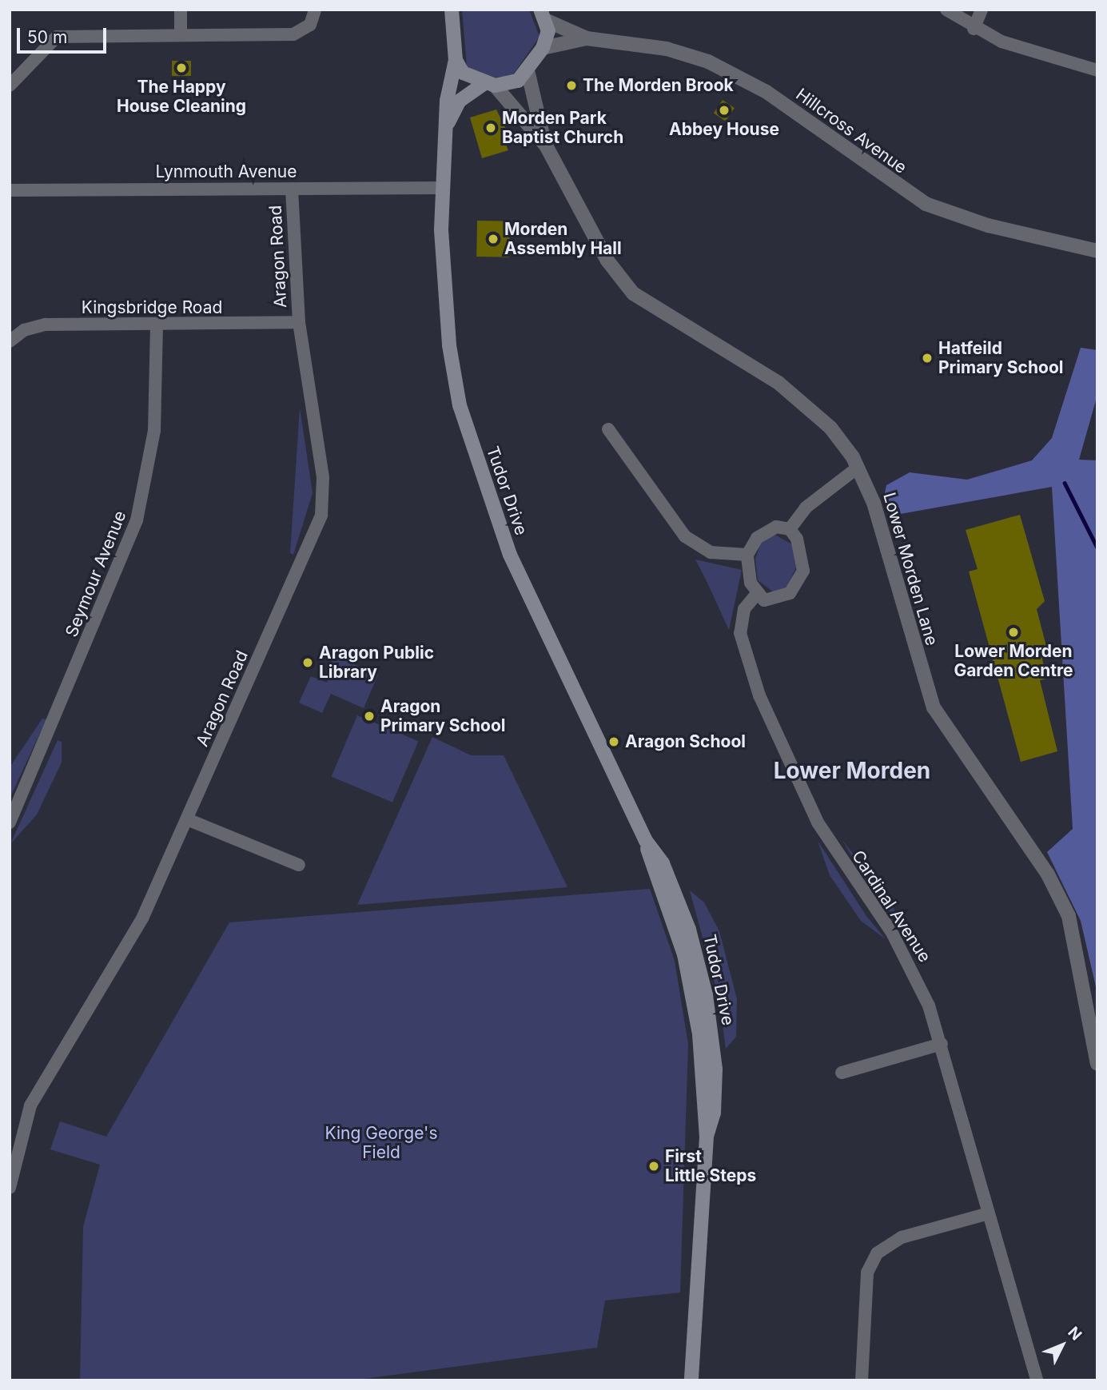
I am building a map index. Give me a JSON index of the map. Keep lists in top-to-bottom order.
{
  "streets": {
    "main road": ["Tudor Drive"],
    "street": [
      "Hillcross Avenue",
      "Lynmouth Avenue",
      "Aragon Road",
      "Kingsbridge Road",
      "Lower Morden Lane",
      "Seymour Avenue",
      "Cardinal Avenue"
    ]
  },
  "crossings": [
    ["Lynmouth Avenue", "Aragon Road"],
    ["Lynmouth Avenue", "Tudor Drive"],
    ["Aragon Road", "Kingsbridge Road"],
    ["Kingsbridge Road", "Seymour Avenue"],
    ["Tudor Drive", "Lower Morden Lane"]
  ],
  "districts": ["Lower Morden"],
  "parks": ["King George's Field"],
  "places": [
    "The Happy House Cleaning",
    "The Morden Brook",
    "Abbey House",
    "Morden Park Baptist Church",
    "Morden Assembly Hall",
    "Hatfeild Primary School",
    "Lower Morden Garden Centre",
    "Aragon Public Library",
    "Aragon Primary School",
    "Aragon School",
    "First Little Steps"
  ],
  "scale_bar": "50 m",
  "north": "top right"
}
